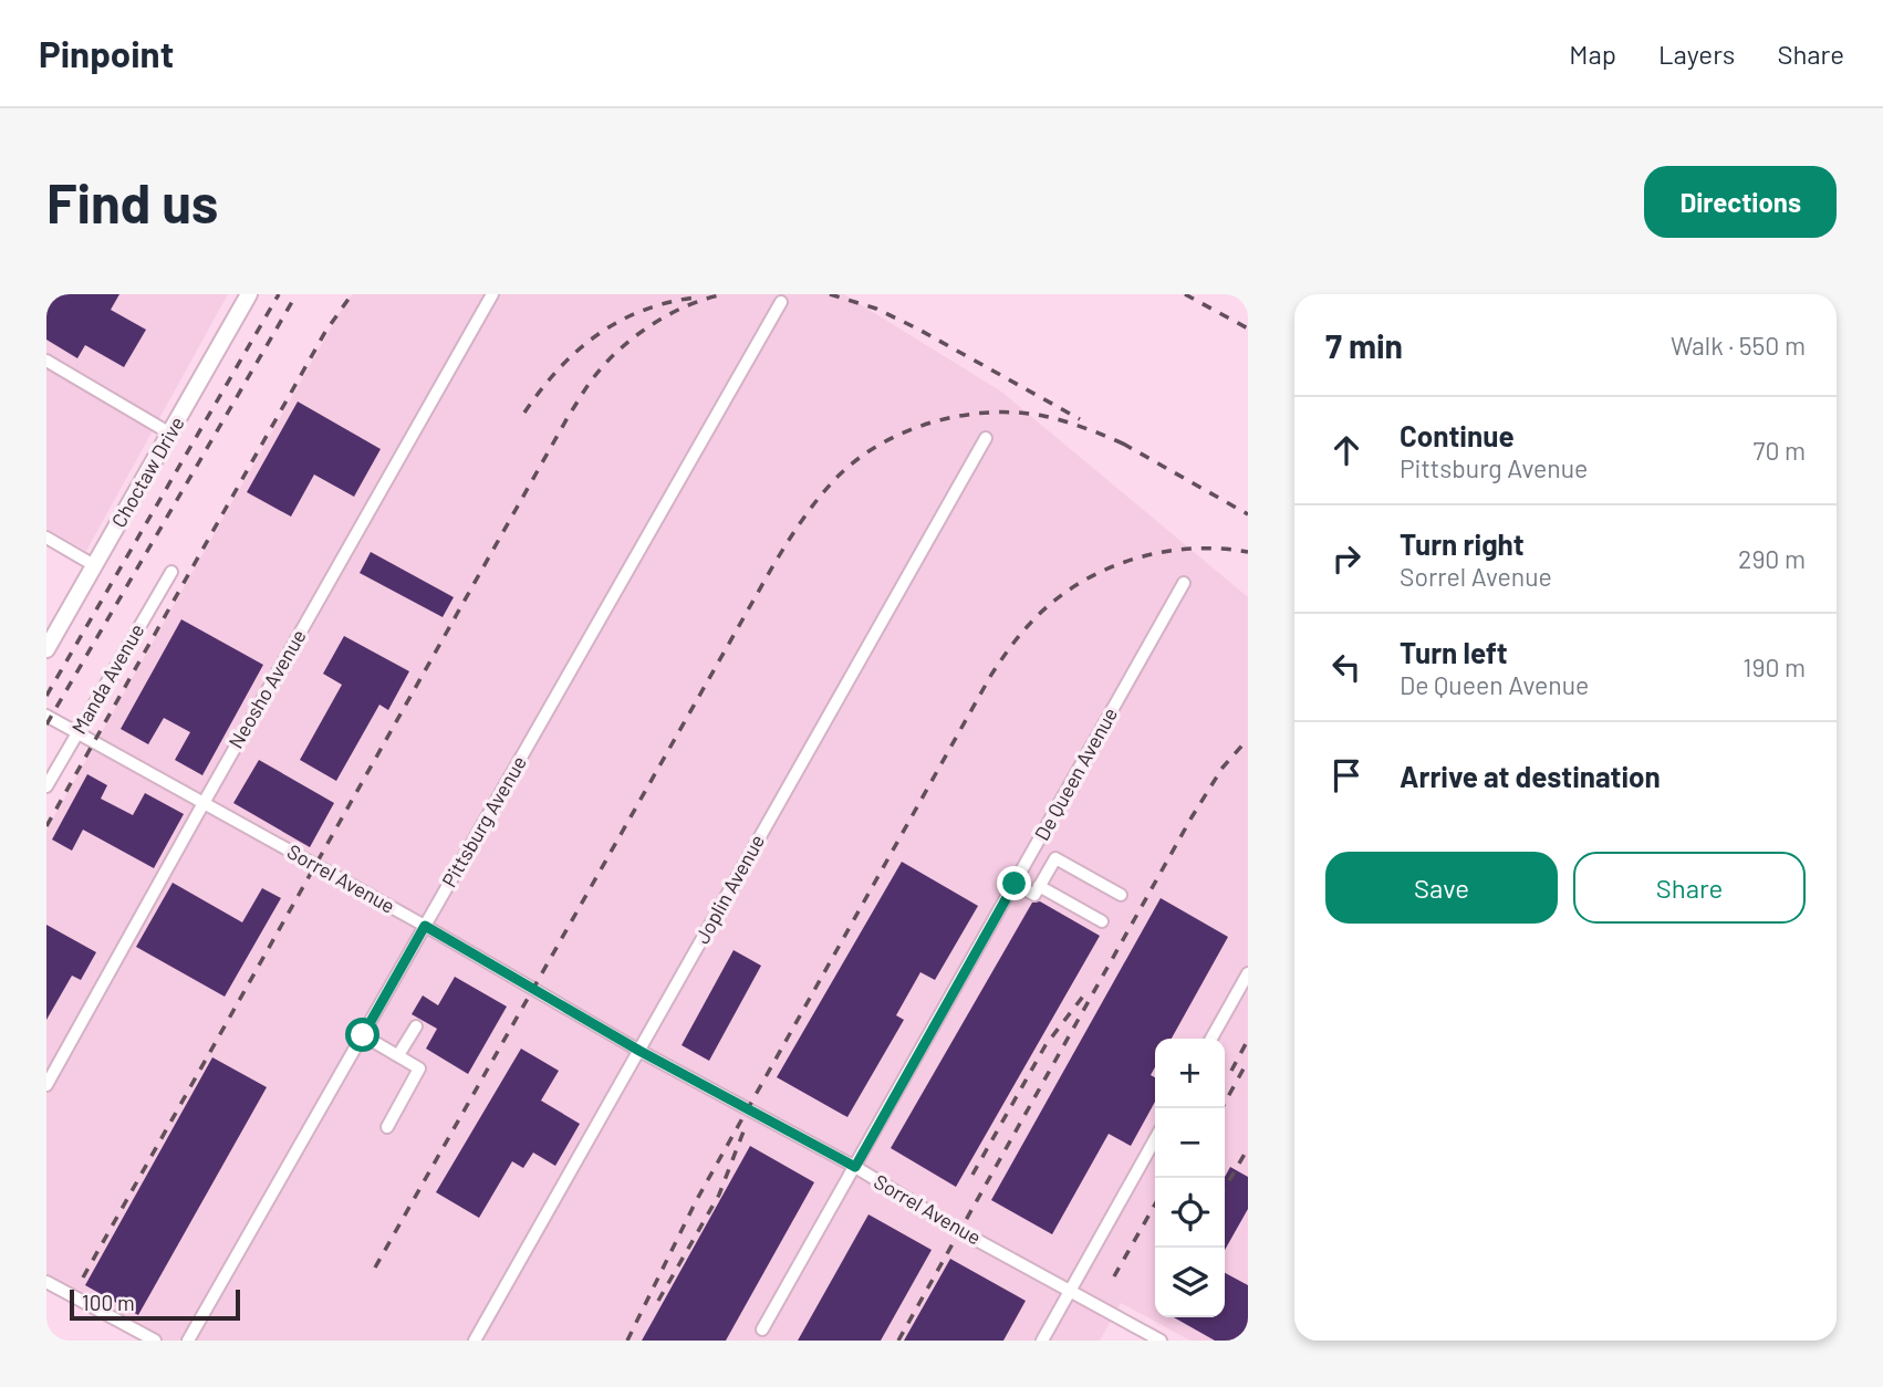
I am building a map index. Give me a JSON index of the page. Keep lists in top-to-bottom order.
{
  "streets": {
    "main road": ["Choctaw Drive"],
    "street": [
      "Manda Avenue",
      "Neosho Avenue",
      "De Queen Avenue",
      "Pittsburg Avenue",
      "Sorrel Avenue",
      "Joplin Avenue"
    ]
  },
  "crossings": [
    ["Manda Avenue", "Sorrel Avenue"],
    ["Neosho Avenue", "Sorrel Avenue"],
    ["De Queen Avenue", "Sorrel Avenue"],
    ["Pittsburg Avenue", "Sorrel Avenue"],
    ["Sorrel Avenue", "Joplin Avenue"]
  ],
  "scale_bar": "100 m",
  "page": {
    "header": "Pinpoint",
    "nav": ["Map", "Layers", "Share"],
    "buttons": [
      "Directions",
      ["Save", "Share"]
    ],
    "title": "Find us",
    "heading": ["7 min", "Walk · 550 m"],
    "list": [
      ["Continue", "Pittsburg Avenue", "70 m"],
      ["Turn right", "Sorrel Avenue", "290 m"],
      ["Turn left", "De Queen Avenue", "190 m"],
      "Arrive at destination"
    ],
    "map_buttons": ["+", "−"],
    "scale": "100 m"
  }
}
